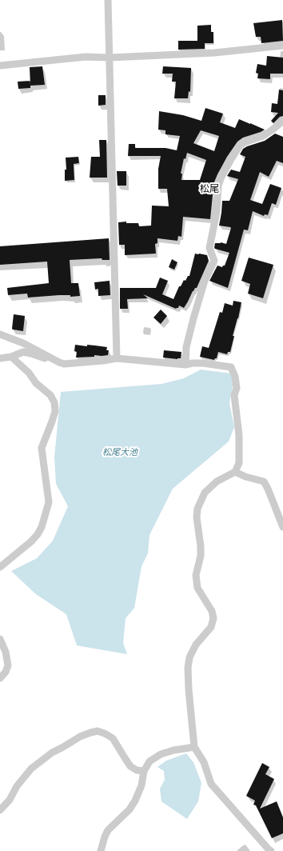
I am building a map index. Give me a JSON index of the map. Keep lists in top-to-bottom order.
{
  "districts": ["松尾"],
  "water": ["松尾大池"]
}
